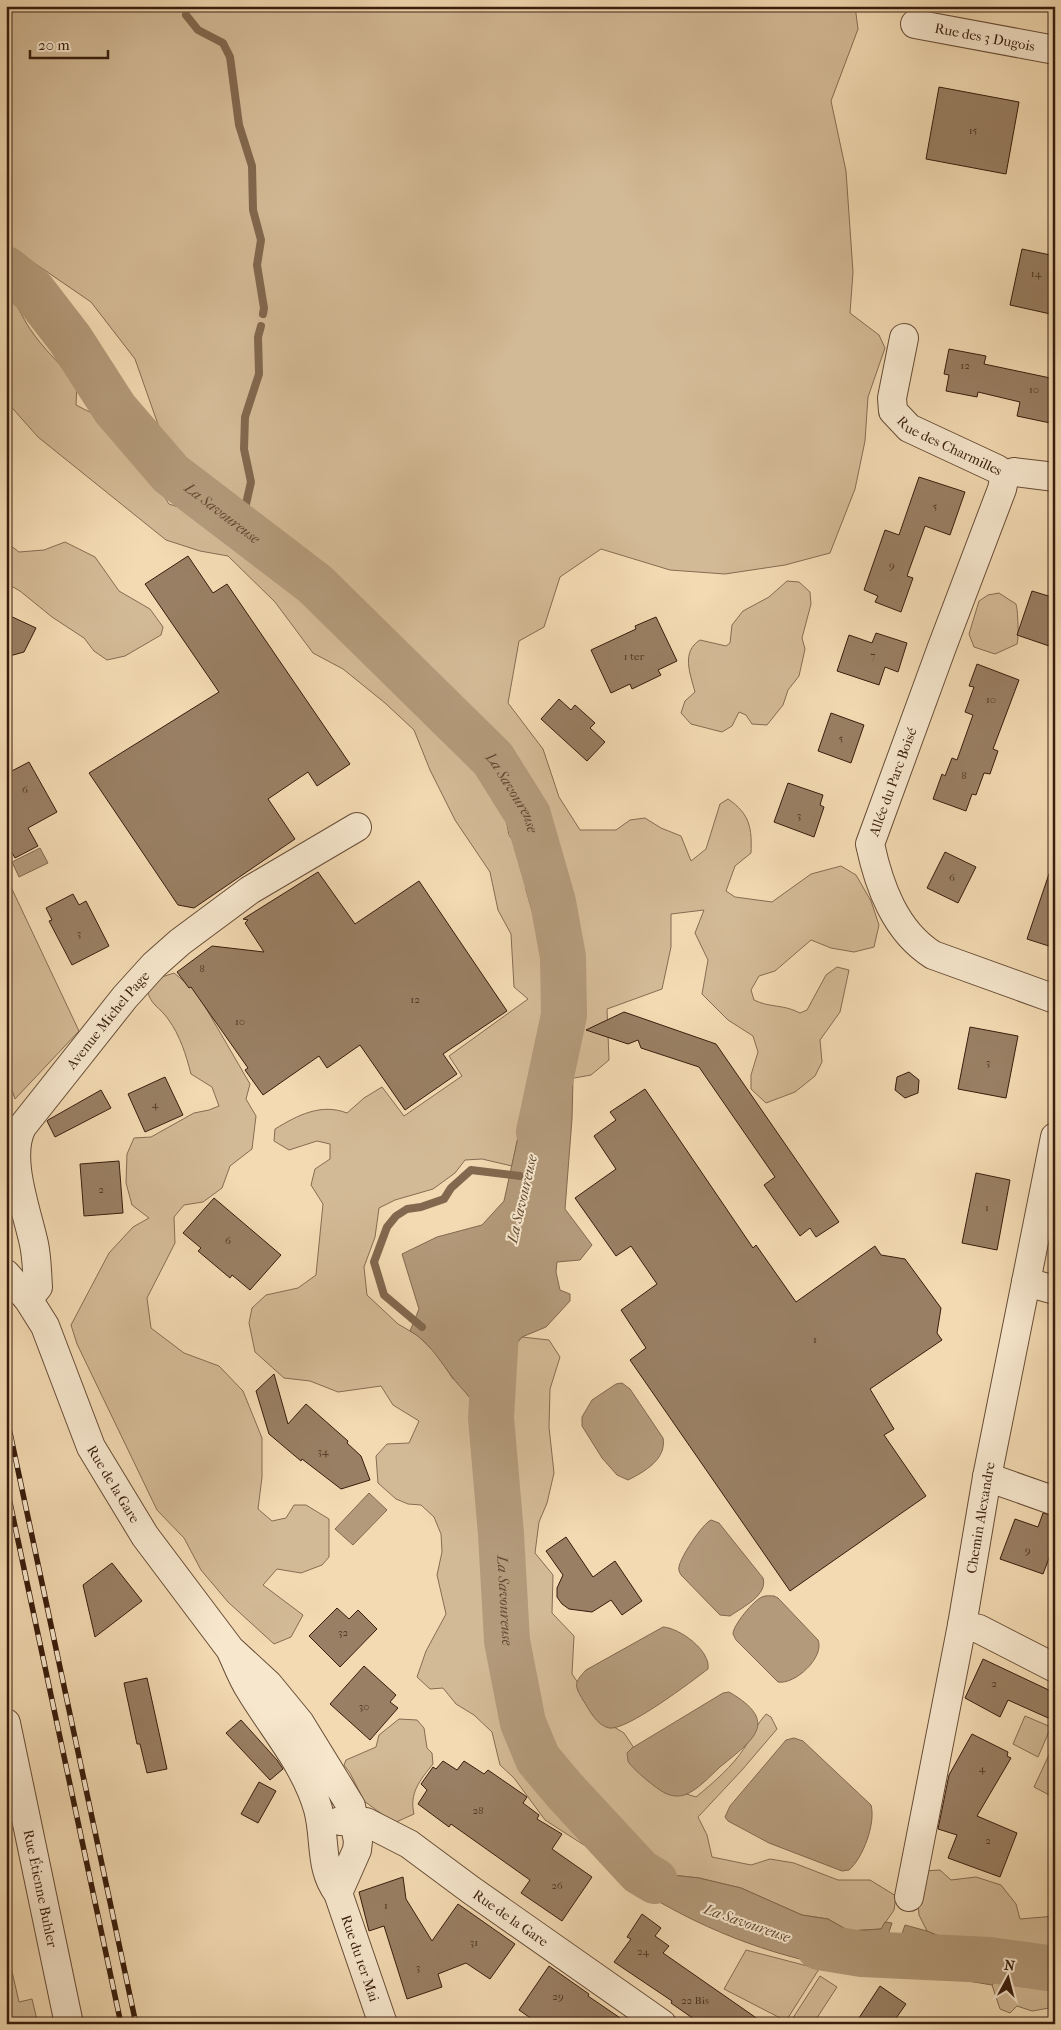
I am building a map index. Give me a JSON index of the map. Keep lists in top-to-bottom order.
{
  "streets": {
    "street": [
      "Rue des 3 Dugois",
      "Rue des Charmilles",
      "Allée du Parc Boisé",
      "Avenue Michel Page",
      "Rue de la Gare",
      "Chemin Alexandre",
      "Rue Étienne Buhler",
      "Rue du 1er Mai"
    ]
  },
  "crossings": [
    ["Rue des Charmilles", "Allée du Parc Boisé"],
    ["Avenue Michel Page", "Rue de la Gare"],
    ["Rue de la Gare", "Rue du 1er Mai"]
  ],
  "water": ["La Savoureuse"],
  "house_numbers": [
    "15",
    "14",
    "12",
    "10",
    "5",
    "9",
    "7",
    "1 ter",
    "10",
    "5",
    "8",
    "6",
    "3",
    "6",
    "3",
    "8",
    "12",
    "10",
    "3",
    "4",
    "2",
    "1",
    "6",
    "1",
    "34",
    "9",
    "32",
    "2",
    "30",
    "4",
    "28",
    "2",
    "26",
    "1",
    "31",
    "24",
    "3",
    "29",
    "22 Bis"
  ],
  "scale_bar": "20 m",
  "north": "top"
}
